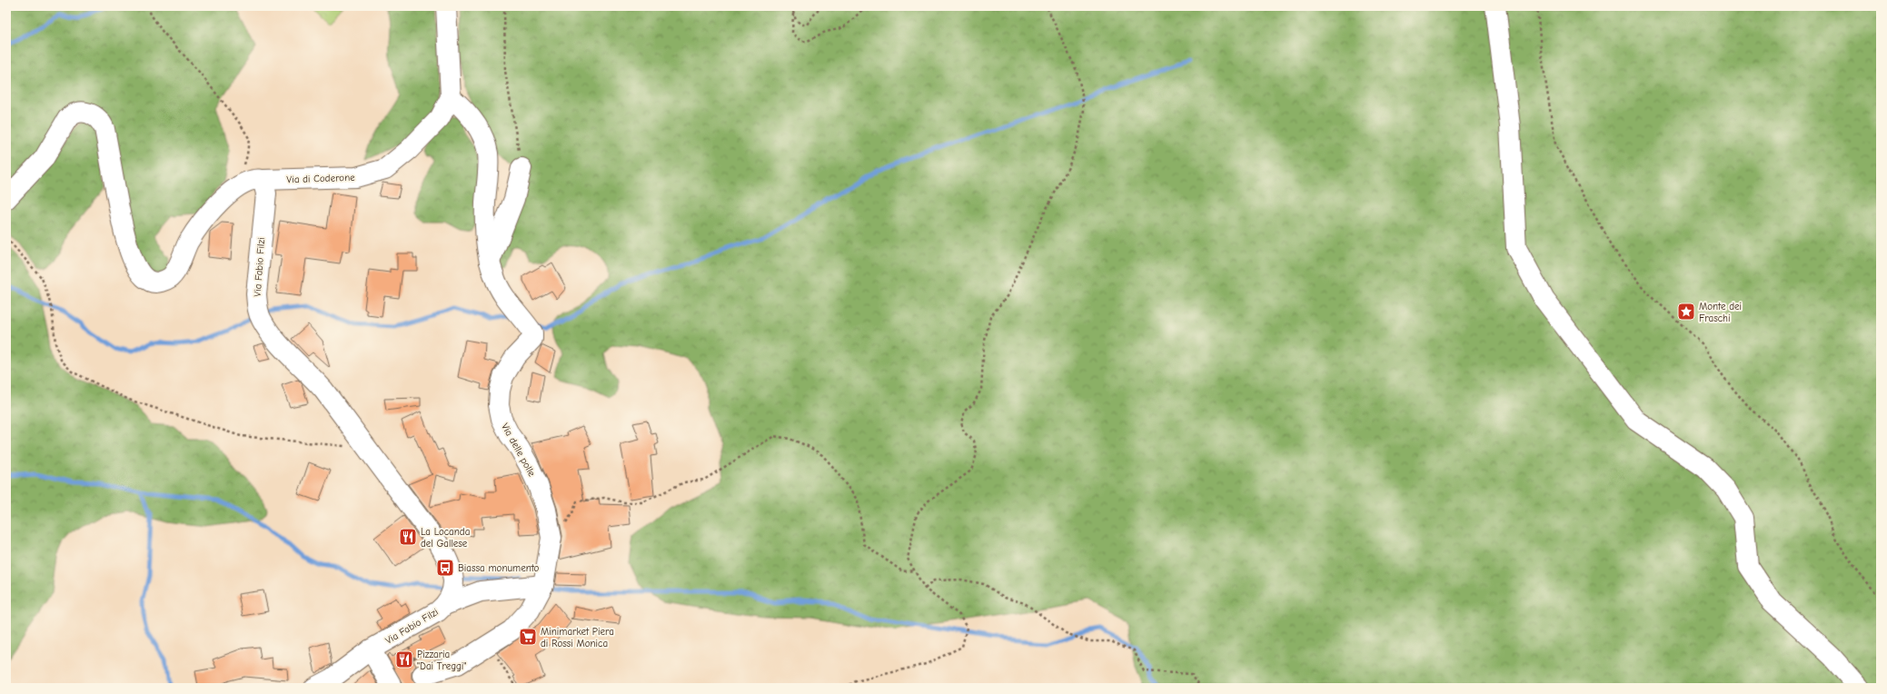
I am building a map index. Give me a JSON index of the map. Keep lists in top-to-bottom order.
{
  "streets": {
    "street": ["Via di Coderone", "Via Fabio Filzi", "Via delle polle"]
  },
  "crossings": [
    ["Via di Coderone", "Via Fabio Filzi"]
  ],
  "places": {
    "place": ["Monte dei Fraschi"],
    "restaurant": ["La Locanda del Gallese", "Pizzaria \"Dai Treggi\""],
    "bus stop": ["Biassa monumento"],
    "supermarket": ["Minimarket Piera di Rossi Monica"]
  }
}
